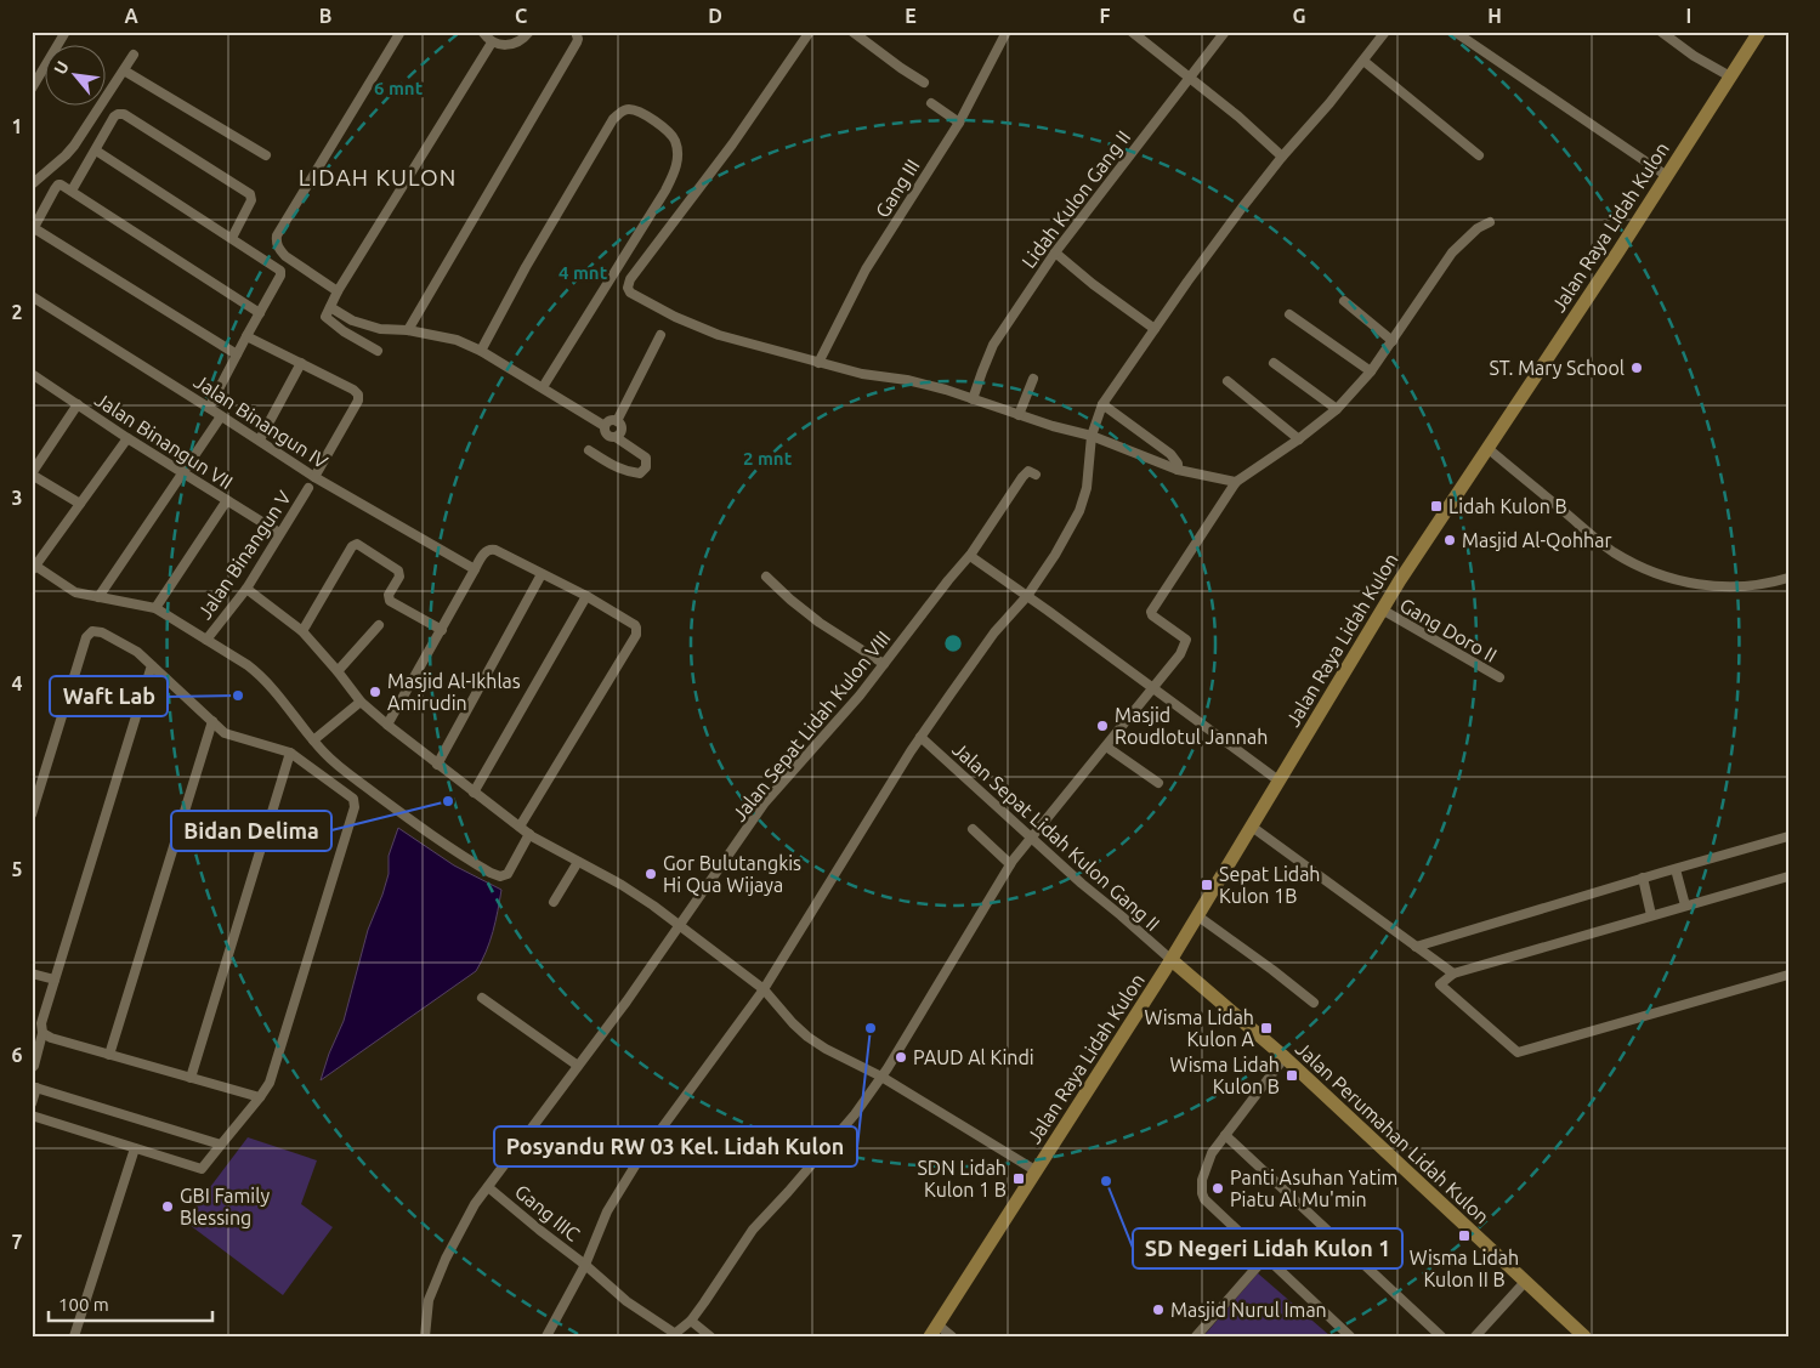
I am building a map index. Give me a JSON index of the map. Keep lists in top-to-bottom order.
{
  "streets": {
    "main road": ["Jalan Raya Lidah Kulon", "Jalan Perumahan Lidah Kulon"],
    "street": [
      "Gang III",
      "Lidah Kulon Gang II",
      "Jalan Binangun IV",
      "Jalan Binangun VII",
      "Jalan Binangun V",
      "Gang Doro II",
      "Jalan Sepat Lidah Kulon VIII",
      "Jalan Sepat Lidah Kulon Gang II",
      "Gang IIIC"
    ]
  },
  "crossings": [
    ["Jalan Raya Lidah Kulon", "Gang Doro II"],
    ["Jalan Raya Lidah Kulon", "Jalan Sepat Lidah Kulon Gang II"],
    ["Jalan Raya Lidah Kulon", "Jalan Perumahan Lidah Kulon"],
    ["Jalan Binangun IV", "Jalan Binangun V"],
    ["Jalan Binangun VII", "Jalan Binangun V"],
    ["Jalan Sepat Lidah Kulon VIII", "Gang IIIC"],
    ["Jalan Sepat Lidah Kulon Gang II", "Jalan Perumahan Lidah Kulon"]
  ],
  "districts": ["LIDAH KULON"],
  "places": {
    "other": [
      "ST. Mary School",
      "Masjid Al-Qohhar",
      "Masjid Al-Ikhlas Amirudin",
      "Waft Lab",
      "Masjid Roudlotul Jannah",
      "Bidan Delima",
      "Gor Bulutangkis Hi Qua Wijaya",
      "Posyandu RW 03 Kel. Lidah Kulon",
      "PAUD Al Kindi",
      "SD Negeri Lidah Kulon 1",
      "Panti Asuhan Yatim Piatu Al Mu'min",
      "GBI Family Blessing",
      "Masjid Nurul Iman"
    ],
    "transit": [
      "Lidah Kulon B",
      "Sepat Lidah Kulon 1B",
      "Wisma Lidah Kulon A",
      "Wisma Lidah Kulon B",
      "SDN Lidah Kulon 1 B",
      "Wisma Lidah Kulon II B"
    ]
  },
  "scale_bar": "100 m",
  "north": "top left",
  "grid": {
    "columns": [
      "A",
      "B",
      "C",
      "D",
      "E",
      "F",
      "G",
      "H",
      "I"
    ],
    "rows": [
      "1",
      "2",
      "3",
      "4",
      "5",
      "6",
      "7"
    ]
  },
  "rings": ["6 mnt", "4 mnt", "2 mnt"]
}
